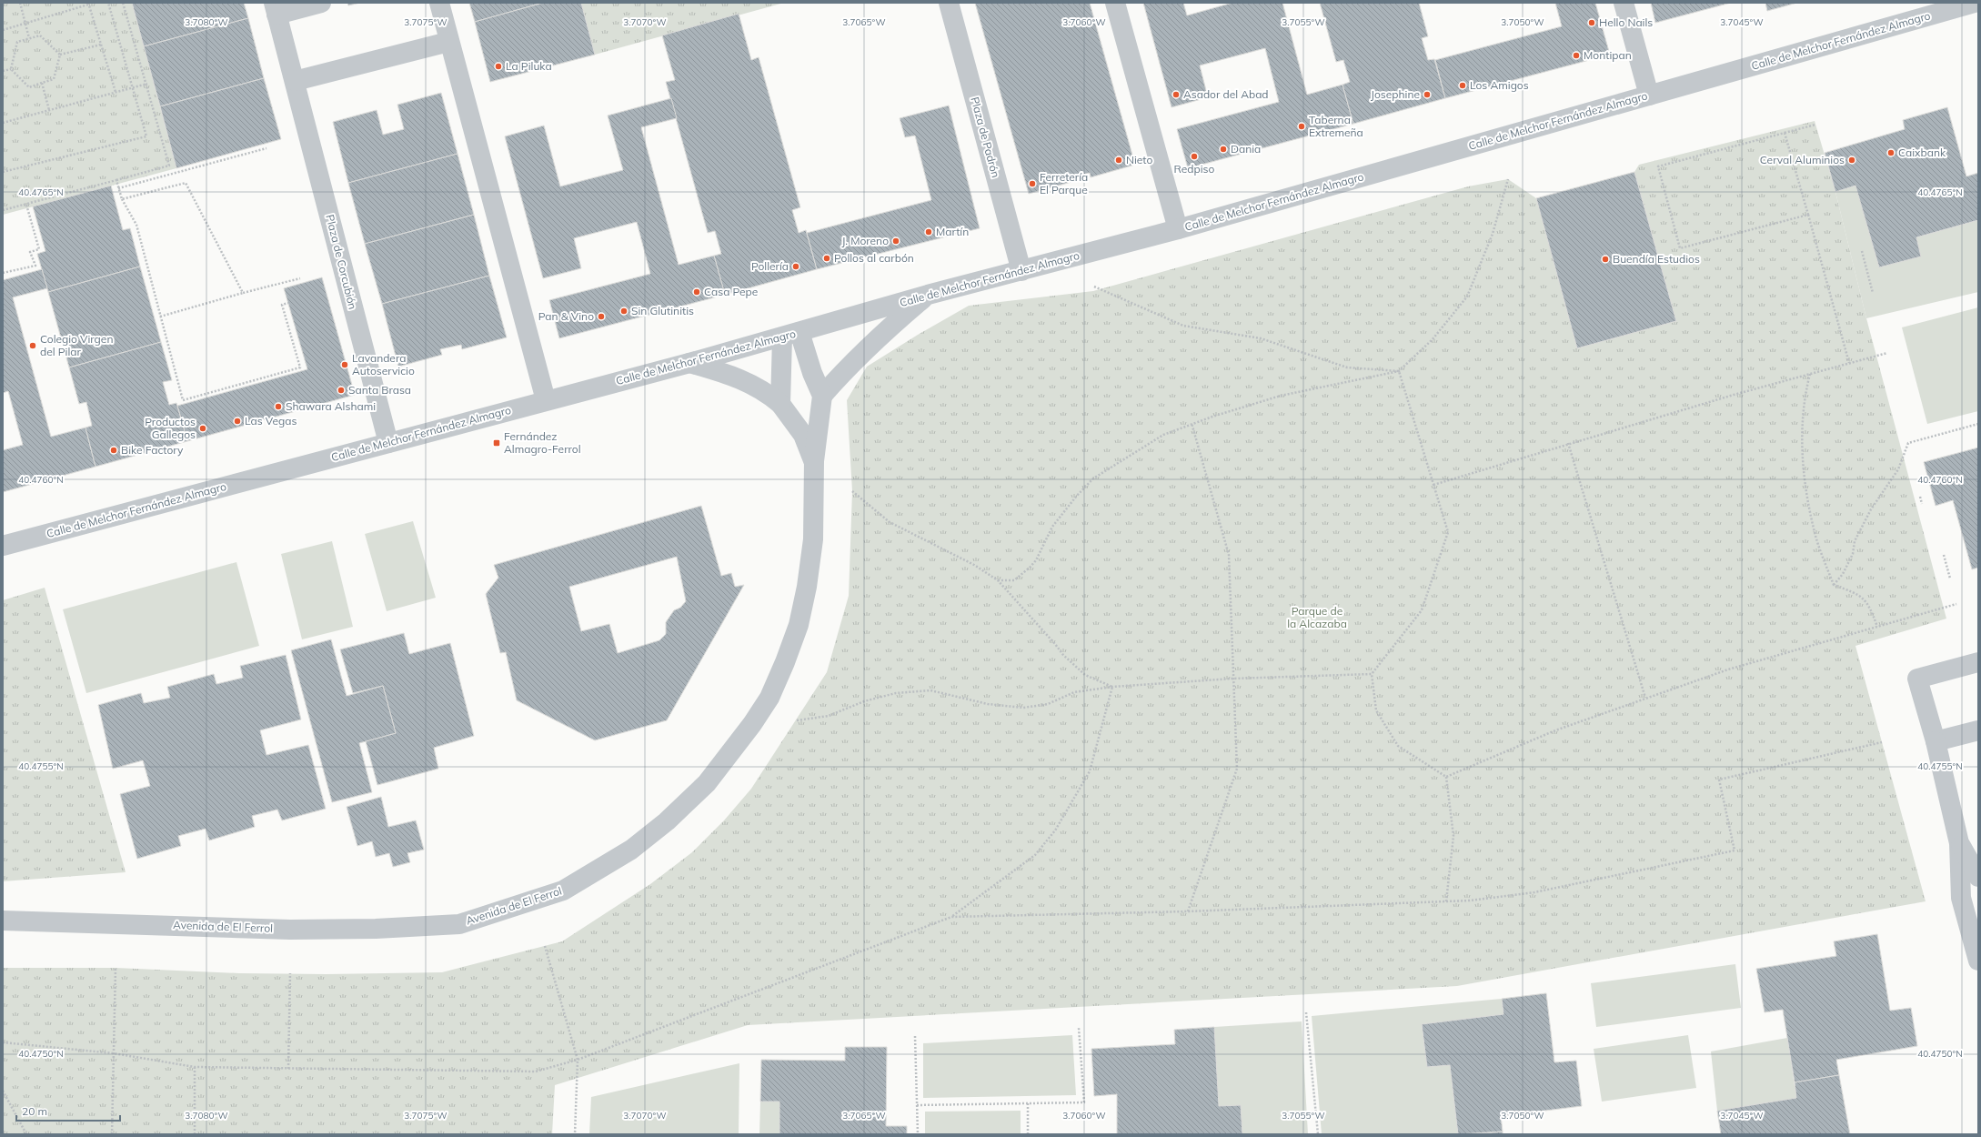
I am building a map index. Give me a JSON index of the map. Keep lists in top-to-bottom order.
{
  "streets": {
    "street": [
      "Calle de Melchor Fernández Almagro",
      "Plaza de Padrón",
      "Plaza de Corcubión",
      "Avenida de El Ferrol"
    ]
  },
  "crossings": [
    ["Calle de Melchor Fernández Almagro", "Plaza de Padrón"],
    ["Calle de Melchor Fernández Almagro", "Plaza de Corcubión"],
    ["Calle de Melchor Fernández Almagro", "Avenida de El Ferrol"]
  ],
  "parks": ["Parque de la Alcazaba"],
  "places": {
    "other": [
      "Hello Nails",
      "Montipan",
      "La Piluka",
      "Los Amigos",
      "Asador del Abad",
      "Josephine",
      "Taberna Extremeña",
      "Dania",
      "Caixbank",
      "Redpiso",
      "Nieto",
      "Cerval Aluminios",
      "Ferretería El Parque",
      "Martín",
      "J. Moreno",
      "Pollos al carbón",
      "Buendía Estudios",
      "Pollería",
      "Casa Pepe",
      "Sin Glutinitis",
      "Pan & Vino",
      "Colegio Virgen del Pilar",
      "Lavandera Autoservicio",
      "Santa Brasa",
      "Shawara Alshami",
      "Las Vegas",
      "Productos Gallegos",
      "Bike Factory"
    ],
    "transit": ["Fernández Almagro-Ferrol"]
  },
  "scale_bar": "20 m",
  "coordinates": [
    "3.7080°W",
    "3.7075°W",
    "3.7070°W",
    "3.7065°W",
    "3.7060°W",
    "3.7055°W",
    "3.7050°W",
    "3.7045°W",
    "40.4765°N",
    "40.4760°N",
    "40.4755°N",
    "40.4750°N"
  ]
}
